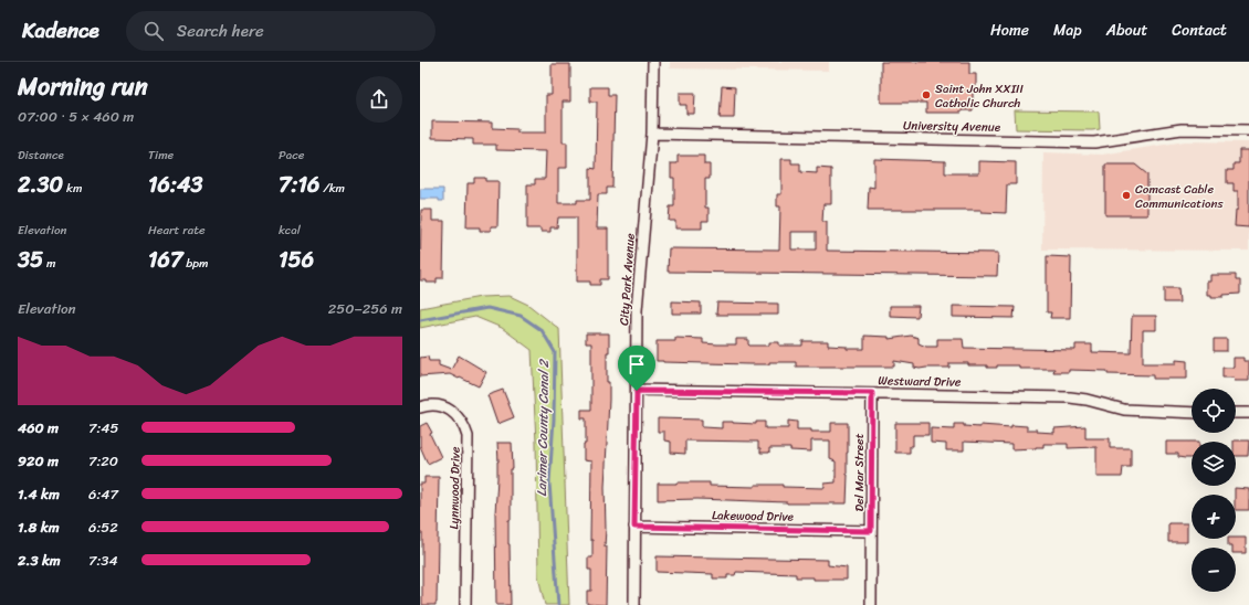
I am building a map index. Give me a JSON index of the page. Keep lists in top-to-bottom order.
{
  "streets": {
    "street": [
      "University Avenue",
      "City Park Avenue",
      "Westward Drive",
      "Del Mar Street",
      "Lynnwood Drive",
      "Lakewood Drive"
    ]
  },
  "crossings": [
    ["University Avenue", "City Park Avenue"],
    ["City Park Avenue", "Westward Drive"],
    ["City Park Avenue", "Lakewood Drive"],
    ["Westward Drive", "Del Mar Street"],
    ["Del Mar Street", "Lakewood Drive"]
  ],
  "water": ["Larimer County Canal 2"],
  "places": ["Saint John XXIII Catholic Church", "Comcast Cable Communications"],
  "page": {
    "header": "Kadence",
    "search": "Search here",
    "nav": [
      "Home",
      "Map",
      "About",
      "Contact"
    ],
    "heading": ["Morning run", "07:00 · 5 × 460 m"],
    "stats": [
      ["Distance", "2.30 km"],
      ["Time", "16:43"],
      ["Pace", "7:16 /km"],
      ["Elevation", "35 m"],
      ["Heart rate", "167 bpm"],
      ["kcal", "156"]
    ],
    "chart": ["Elevation", "250–256 m"],
    "map_buttons": ["+", "−"],
    "list": [
      {
        "name": "460 m",
        "note": "7:45"
      },
      {
        "name": "920 m",
        "note": "7:20"
      },
      {
        "name": "1.4 km",
        "note": "6:47"
      },
      {
        "name": "1.8 km",
        "note": "6:52"
      },
      {
        "name": "2.3 km",
        "note": "7:34"
      }
    ]
  }
}
